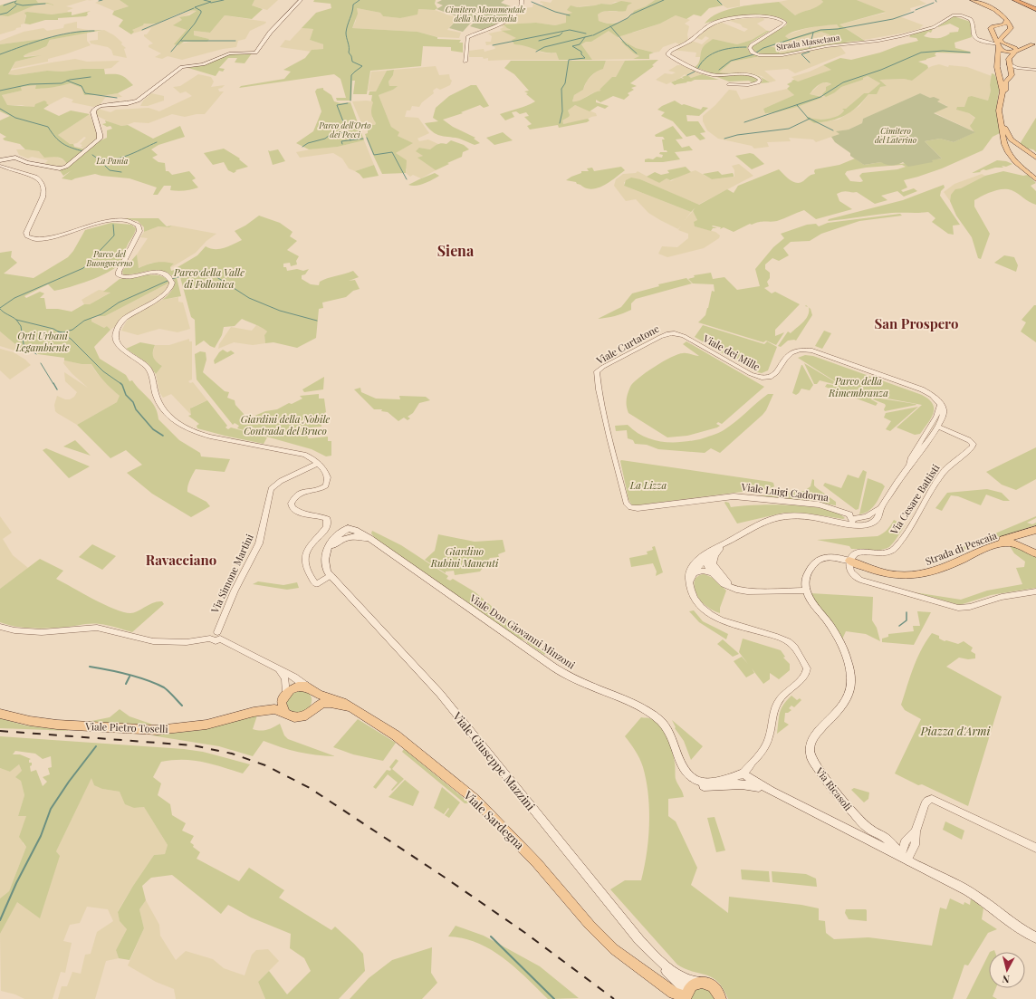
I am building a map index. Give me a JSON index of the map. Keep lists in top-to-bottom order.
{
  "streets": {
    "main road": [
      "Strada di Pescaia",
      "Viale Don Giovanni Minzoni",
      "Viale Pietro Toselli",
      "Viale Giuseppe Mazzini",
      "Via Ricasoli",
      "Viale Sardegna"
    ],
    "street": [
      "Strada Massetana",
      "Viale Curtatone",
      "Viale dei Mille",
      "Viale Luigi Cadorna",
      "Via Cesare Battisti",
      "Via Simone Martini"
    ]
  },
  "crossings": [
    ["Viale Curtatone", "Viale dei Mille"],
    ["Viale Curtatone", "Viale Luigi Cadorna"],
    ["Via Cesare Battisti", "Strada di Pescaia"],
    ["Via Simone Martini", "Viale Sardegna"],
    ["Viale Pietro Toselli", "Viale Sardegna"],
    ["Viale Giuseppe Mazzini", "Viale Sardegna"]
  ],
  "districts": ["Siena", "San Prospero", "Ravacciano"],
  "parks": [
    "Cimitero Monumentale della Misericordia",
    "Parco dell'Orto dei Pecci",
    "Cimitero del Laterino",
    "La Pania",
    "Parco del Buongoverno",
    "Parco della Valle di Follonica",
    "Orti Urbani Legambiente",
    "Parco della Rimembranza",
    "Giardini della Nobile Contrada del Bruco",
    "La Lizza",
    "Giardino Rubini Manenti",
    "Piazza d'Armi"
  ],
  "north": "bottom"
}
